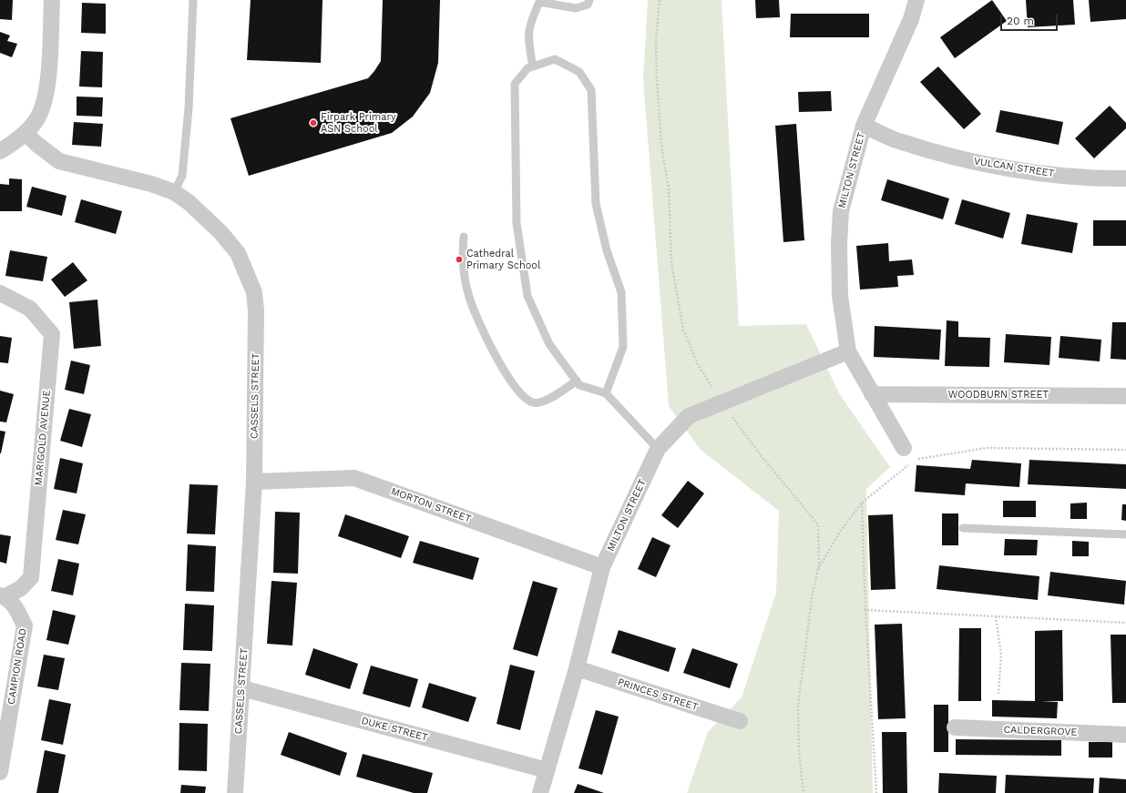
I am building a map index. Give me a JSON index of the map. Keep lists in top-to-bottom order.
{
  "streets": {
    "street": [
      "VULCAN STREET",
      "MILTON STREET",
      "WOODBURN STREET",
      "CASSELS STREET",
      "MARIGOLD AVENUE",
      "MORTON STREET",
      "CAMPION ROAD",
      "PRINCES STREET",
      "DUKE STREET",
      "CALDERGROVE"
    ]
  },
  "crossings": [
    ["VULCAN STREET", "MILTON STREET"],
    ["MILTON STREET", "WOODBURN STREET"],
    ["MILTON STREET", "MORTON STREET"],
    ["MILTON STREET", "PRINCES STREET"],
    ["MILTON STREET", "DUKE STREET"],
    ["CASSELS STREET", "MORTON STREET"],
    ["CASSELS STREET", "DUKE STREET"],
    ["MARIGOLD AVENUE", "CAMPION ROAD"]
  ],
  "places": ["Firpark Primary ASN School", "Cathedral Primary School"],
  "scale_bar": "20 m"
}
